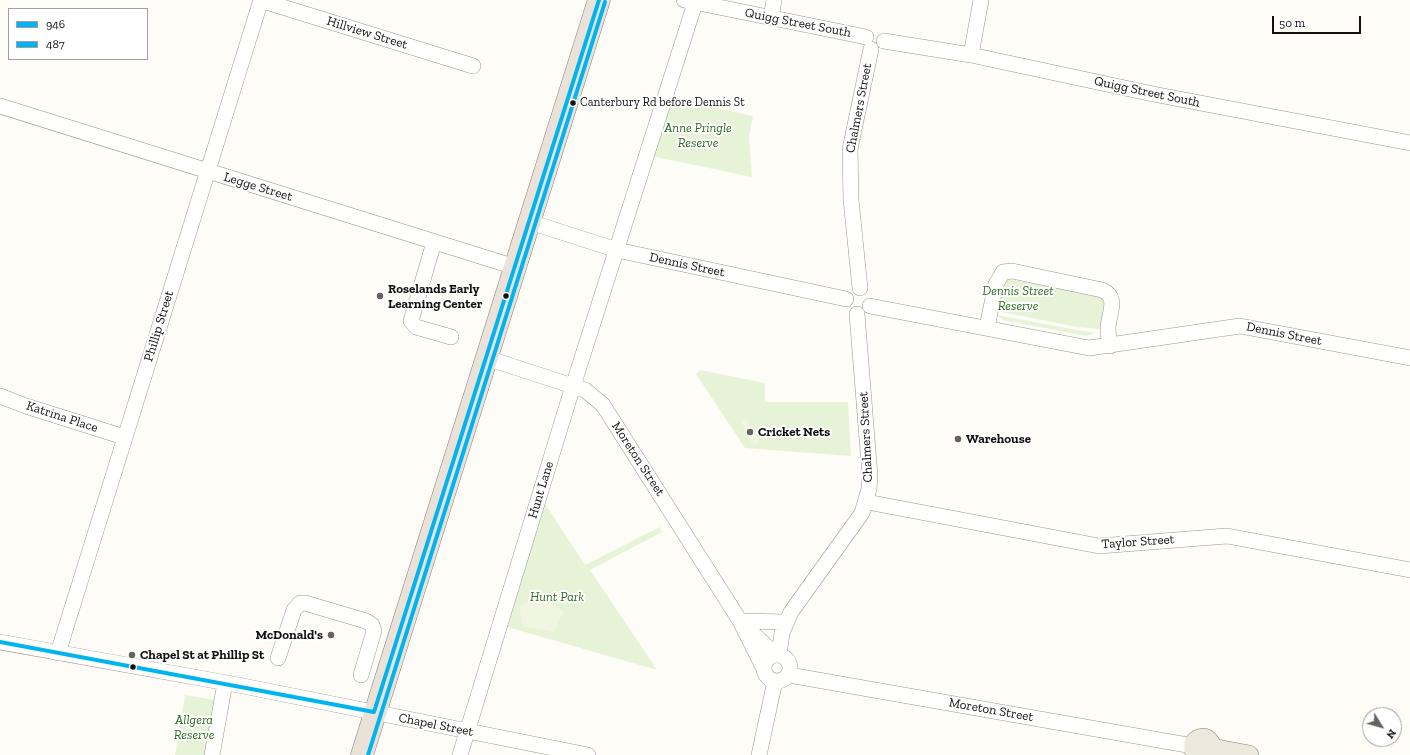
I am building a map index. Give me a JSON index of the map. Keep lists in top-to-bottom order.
{
  "streets": {
    "main road": ["Moreton Street"],
    "street": [
      "Quigg Street South",
      "Hillview Street",
      "Chalmers Street",
      "Legge Street",
      "Dennis Street",
      "Phillip Street",
      "Katrina Place",
      "Hunt Lane",
      "Taylor Street",
      "Chapel Street"
    ]
  },
  "crossings": [
    ["Quigg Street South", "Chalmers Street"],
    ["Quigg Street South", "Hunt Lane"],
    ["Hillview Street", "Phillip Street"],
    ["Chalmers Street", "Dennis Street"],
    ["Chalmers Street", "Moreton Street"],
    ["Chalmers Street", "Taylor Street"],
    ["Legge Street", "Phillip Street"],
    ["Dennis Street", "Hunt Lane"],
    ["Phillip Street", "Katrina Place"],
    ["Phillip Street", "Chapel Street"],
    ["Moreton Street", "Hunt Lane"],
    ["Hunt Lane", "Chapel Street"]
  ],
  "parks": [
    "Anne Pringle Reserve",
    "Dennis Street Reserve",
    "Hunt Park",
    "Allgera Reserve"
  ],
  "places": [
    "Canterbury Rd before Dennis St",
    "Roselands Early Learning Center",
    "Cricket Nets",
    "Warehouse",
    "McDonald's",
    "Chapel St at Phillip St"
  ],
  "lines": ["transit line 946", "transit line 487"],
  "legend": ["946", "487"],
  "scale_bar": "50 m",
  "north": "bottom right"
}
